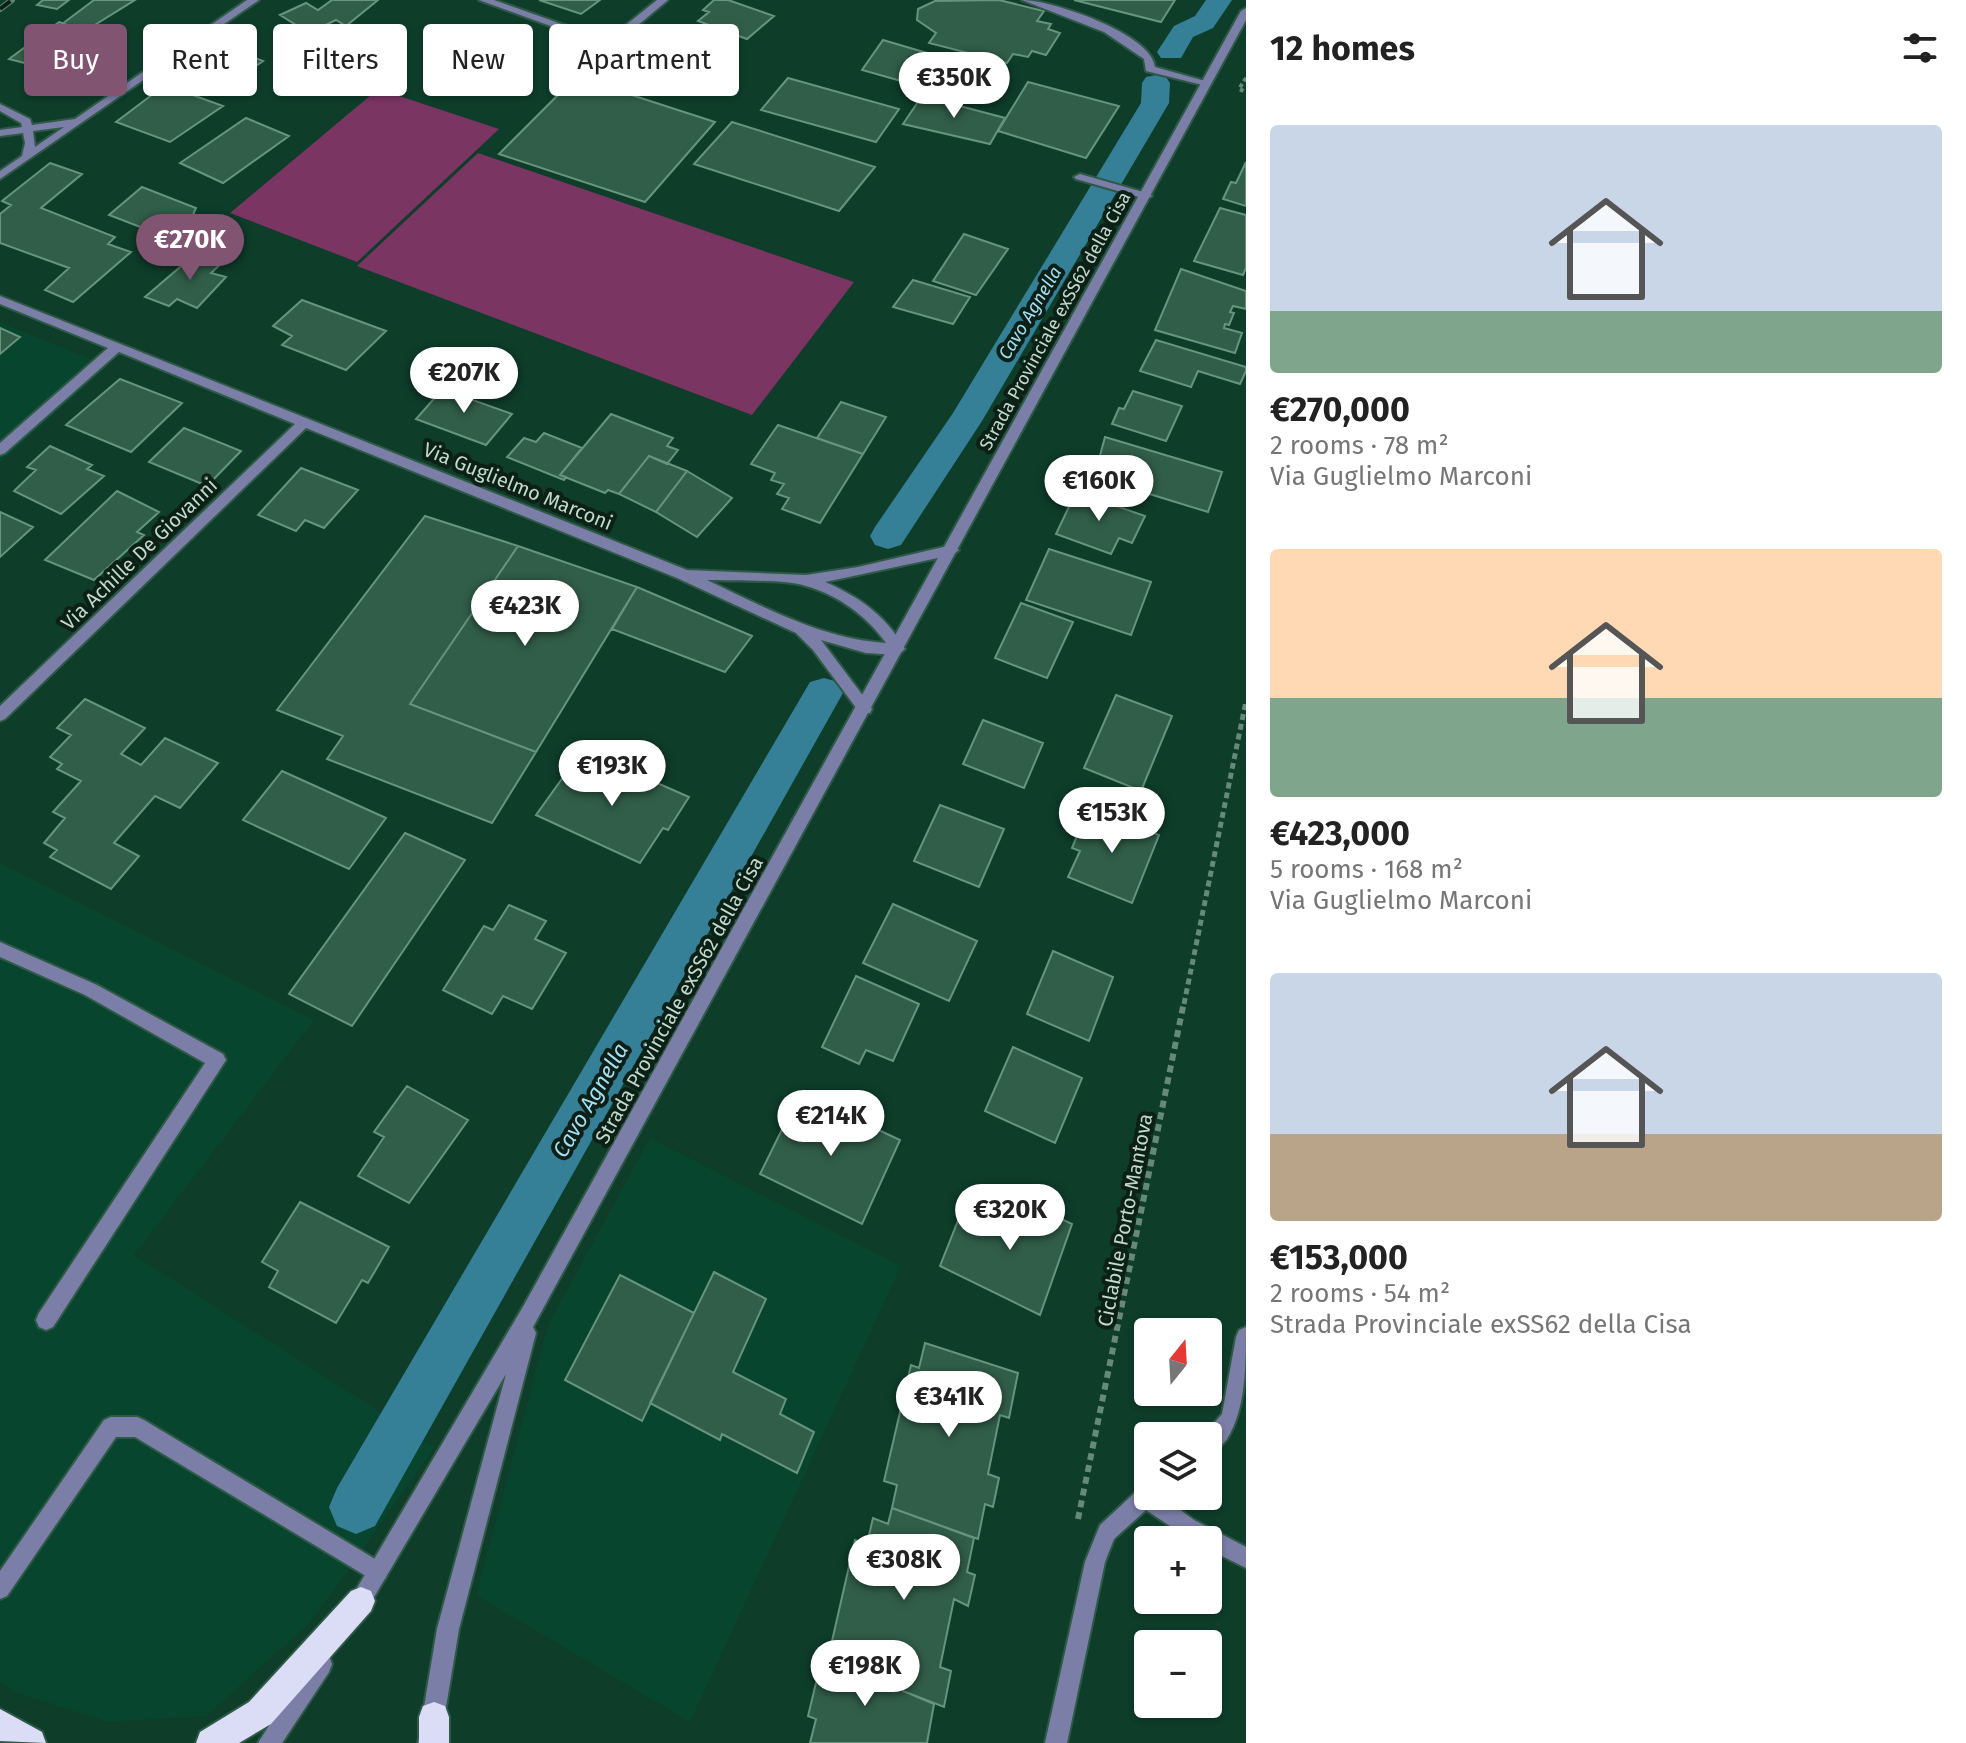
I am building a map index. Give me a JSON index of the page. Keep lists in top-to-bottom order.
{
  "streets": {
    "street": ["Strada Provinciale exSS62 della Cisa", "Via Guglielmo Marconi", "Via Achille De Giovanni"],
    "path": ["Ciclabile Porto-Mantova"]
  },
  "crossings": [
    ["Strada Provinciale exSS62 della Cisa", "Via Guglielmo Marconi"],
    ["Via Guglielmo Marconi", "Via Achille De Giovanni"]
  ],
  "water": ["Cavo Agnella"],
  "north": "top",
  "page": {
    "heading": "12 homes",
    "chip": [
      "Buy",
      "Rent",
      "Filters",
      "New",
      "Apartment"
    ],
    "price": [
      "€350K",
      "€270K",
      "€207K",
      "€160K",
      "€423K",
      "€193K",
      "€153K",
      "€214K",
      "€320K",
      "€341K",
      "€308K",
      "€198K"
    ],
    "list": [
      {
        "name": "€270,000",
        "note": "2 rooms · 78 m² · Via Guglielmo Marconi"
      },
      {
        "name": "€423,000",
        "note": "5 rooms · 168 m² · Via Guglielmo Marconi"
      },
      {
        "name": "€153,000",
        "note": "2 rooms · 54 m² · Strada Provinciale exSS62 della Cisa"
      }
    ],
    "map_buttons": ["+", "−"]
  }
}
